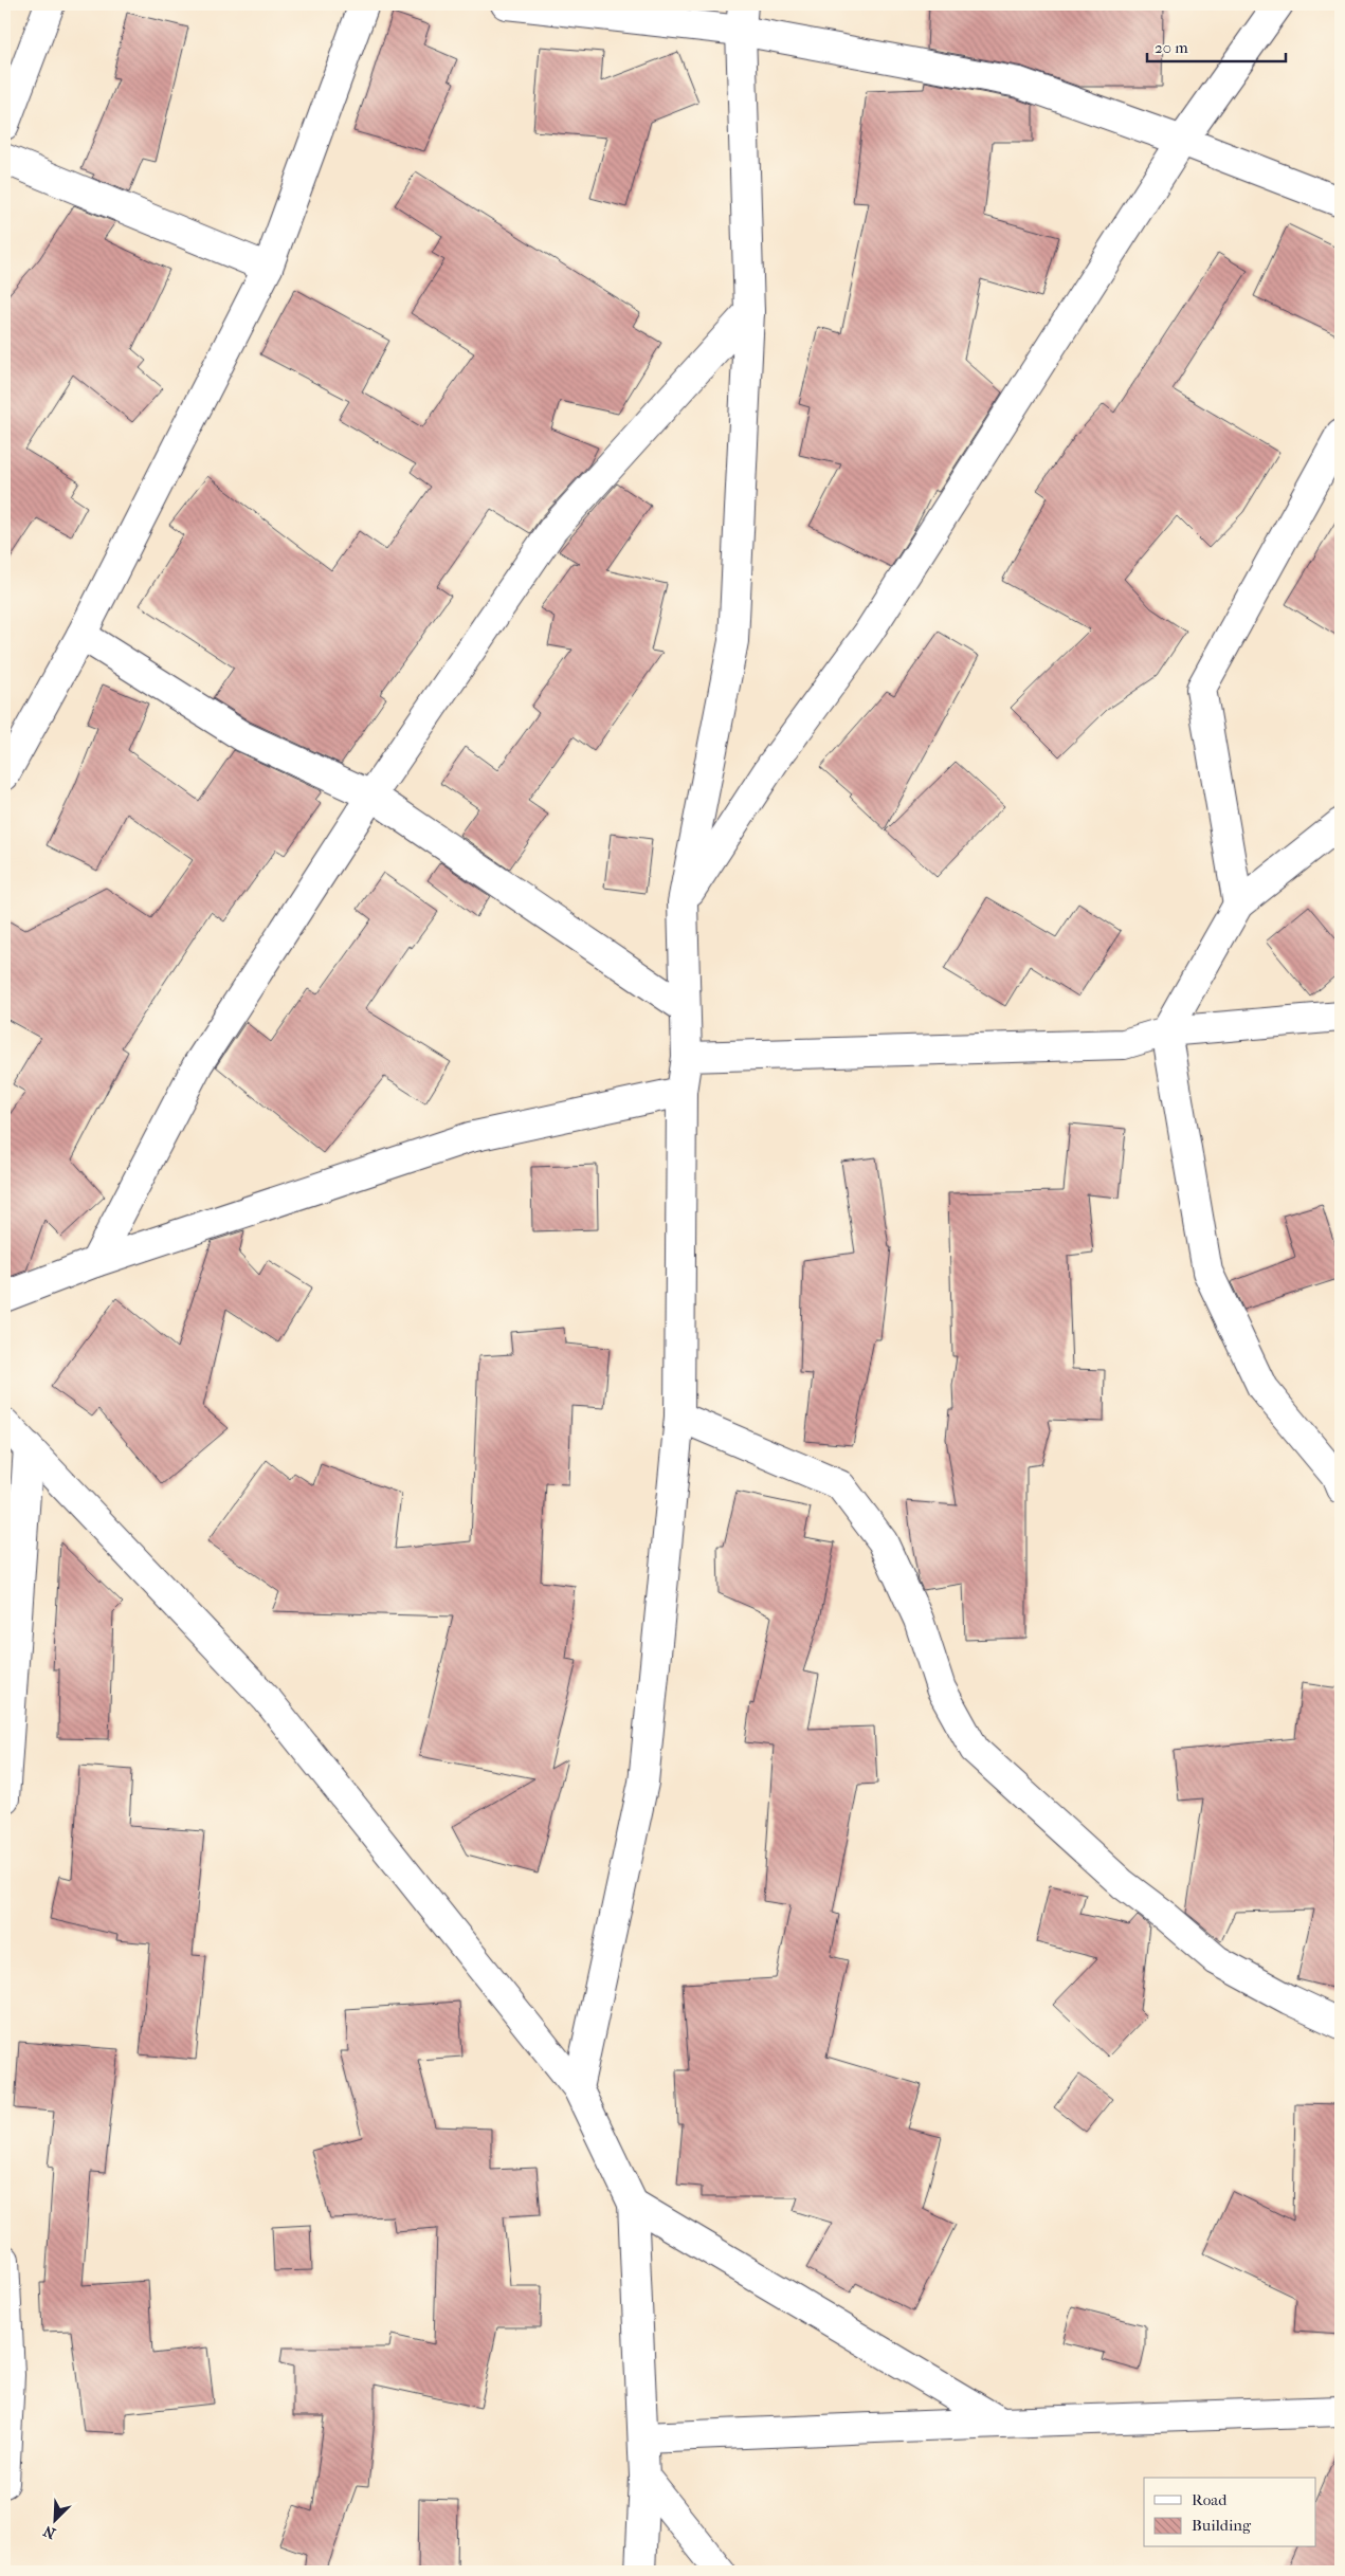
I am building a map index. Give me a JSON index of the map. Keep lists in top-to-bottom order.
{
  "legend": ["Road", "Building"],
  "scale_bar": "20 m",
  "north": "bottom left"
}
